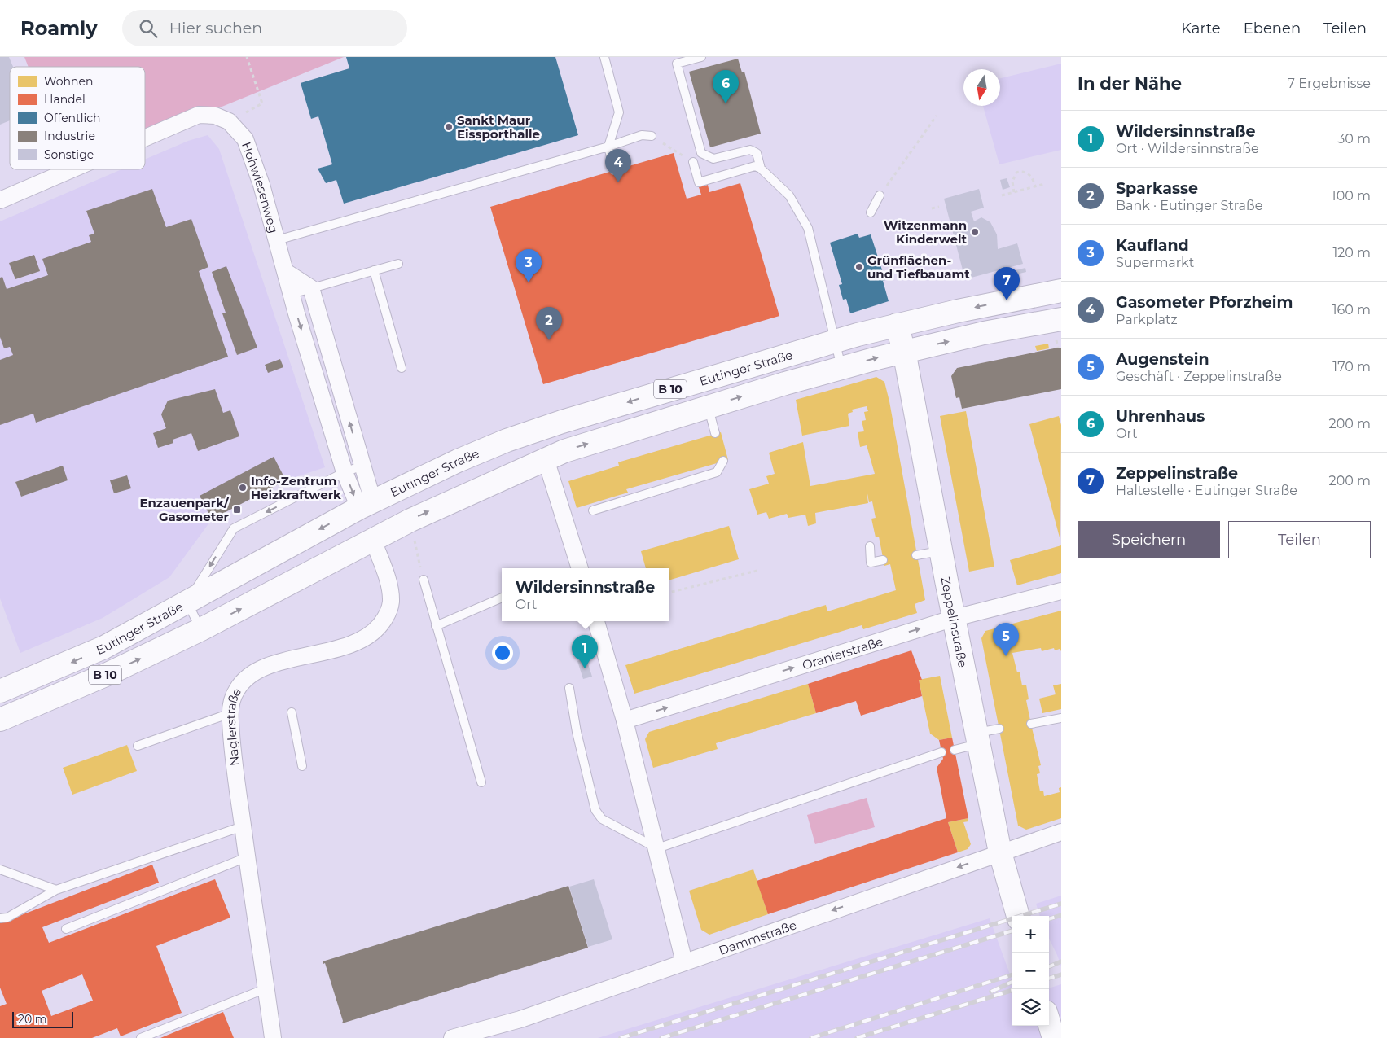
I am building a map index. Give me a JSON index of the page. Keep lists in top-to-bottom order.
{
  "streets": {
    "main road": ["Eutinger Straße", "B 10", "Zeppelinstraße"],
    "street": [
      "Hohwiesenweg",
      "Oranierstraße",
      "Naglerstraße",
      "Dammstraße"
    ]
  },
  "crossings": [
    ["Hohwiesenweg", "Eutinger Straße"],
    ["Eutinger Straße", "Zeppelinstraße"],
    ["B 10", "Zeppelinstraße"],
    ["B 10", "Naglerstraße"],
    ["Zeppelinstraße", "Oranierstraße"],
    ["Zeppelinstraße", "Dammstraße"]
  ],
  "one_way": ["Oranierstraße", "Dammstraße"],
  "places": {
    "other": [
      "Sankt Maur Eissporthalle",
      "Witzenmann Kinderwelt",
      "Grünflächen- und Tiefbauamt",
      "Info-Zentrum Heizkraftwerk"
    ],
    "transit": ["Enzauenpark/ Gasometer"]
  },
  "legend": [
    "Wohnen",
    "Handel",
    "Öffentlich",
    "Industrie",
    "Sonstige"
  ],
  "scale_bar": "20 m",
  "north": "bottom",
  "page": {
    "header": "Roamly",
    "search": "Hier suchen",
    "nav": ["Karte", "Ebenen", "Teilen"],
    "heading": ["In der Nähe", "7 Ergebnisse"],
    "pins": [
      "6",
      "4",
      "3",
      "7",
      "2",
      "5",
      "1"
    ],
    "list": [
      {
        "mark": "1",
        "name": "Wildersinnstraße",
        "note": "Ort · Wildersinnstraße",
        "value": "30 m"
      },
      {
        "mark": "2",
        "name": "Sparkasse",
        "note": "Bank · Eutinger Straße",
        "value": "100 m"
      },
      {
        "mark": "3",
        "name": "Kaufland",
        "note": "Supermarkt",
        "value": "120 m"
      },
      {
        "mark": "4",
        "name": "Gasometer Pforzheim",
        "note": "Parkplatz",
        "value": "160 m"
      },
      {
        "mark": "5",
        "name": "Augenstein",
        "note": "Geschäft · Zeppelinstraße",
        "value": "170 m"
      },
      {
        "mark": "6",
        "name": "Uhrenhaus",
        "note": "Ort",
        "value": "200 m"
      },
      {
        "mark": "7",
        "name": "Zeppelinstraße",
        "note": "Haltestelle · Eutinger Straße",
        "value": "200 m"
      }
    ],
    "buttons": ["Speichern", "Teilen"],
    "popup": ["Wildersinnstraße", "Ort"],
    "map_buttons": ["+", "−"],
    "scale": "20 m"
  }
}
